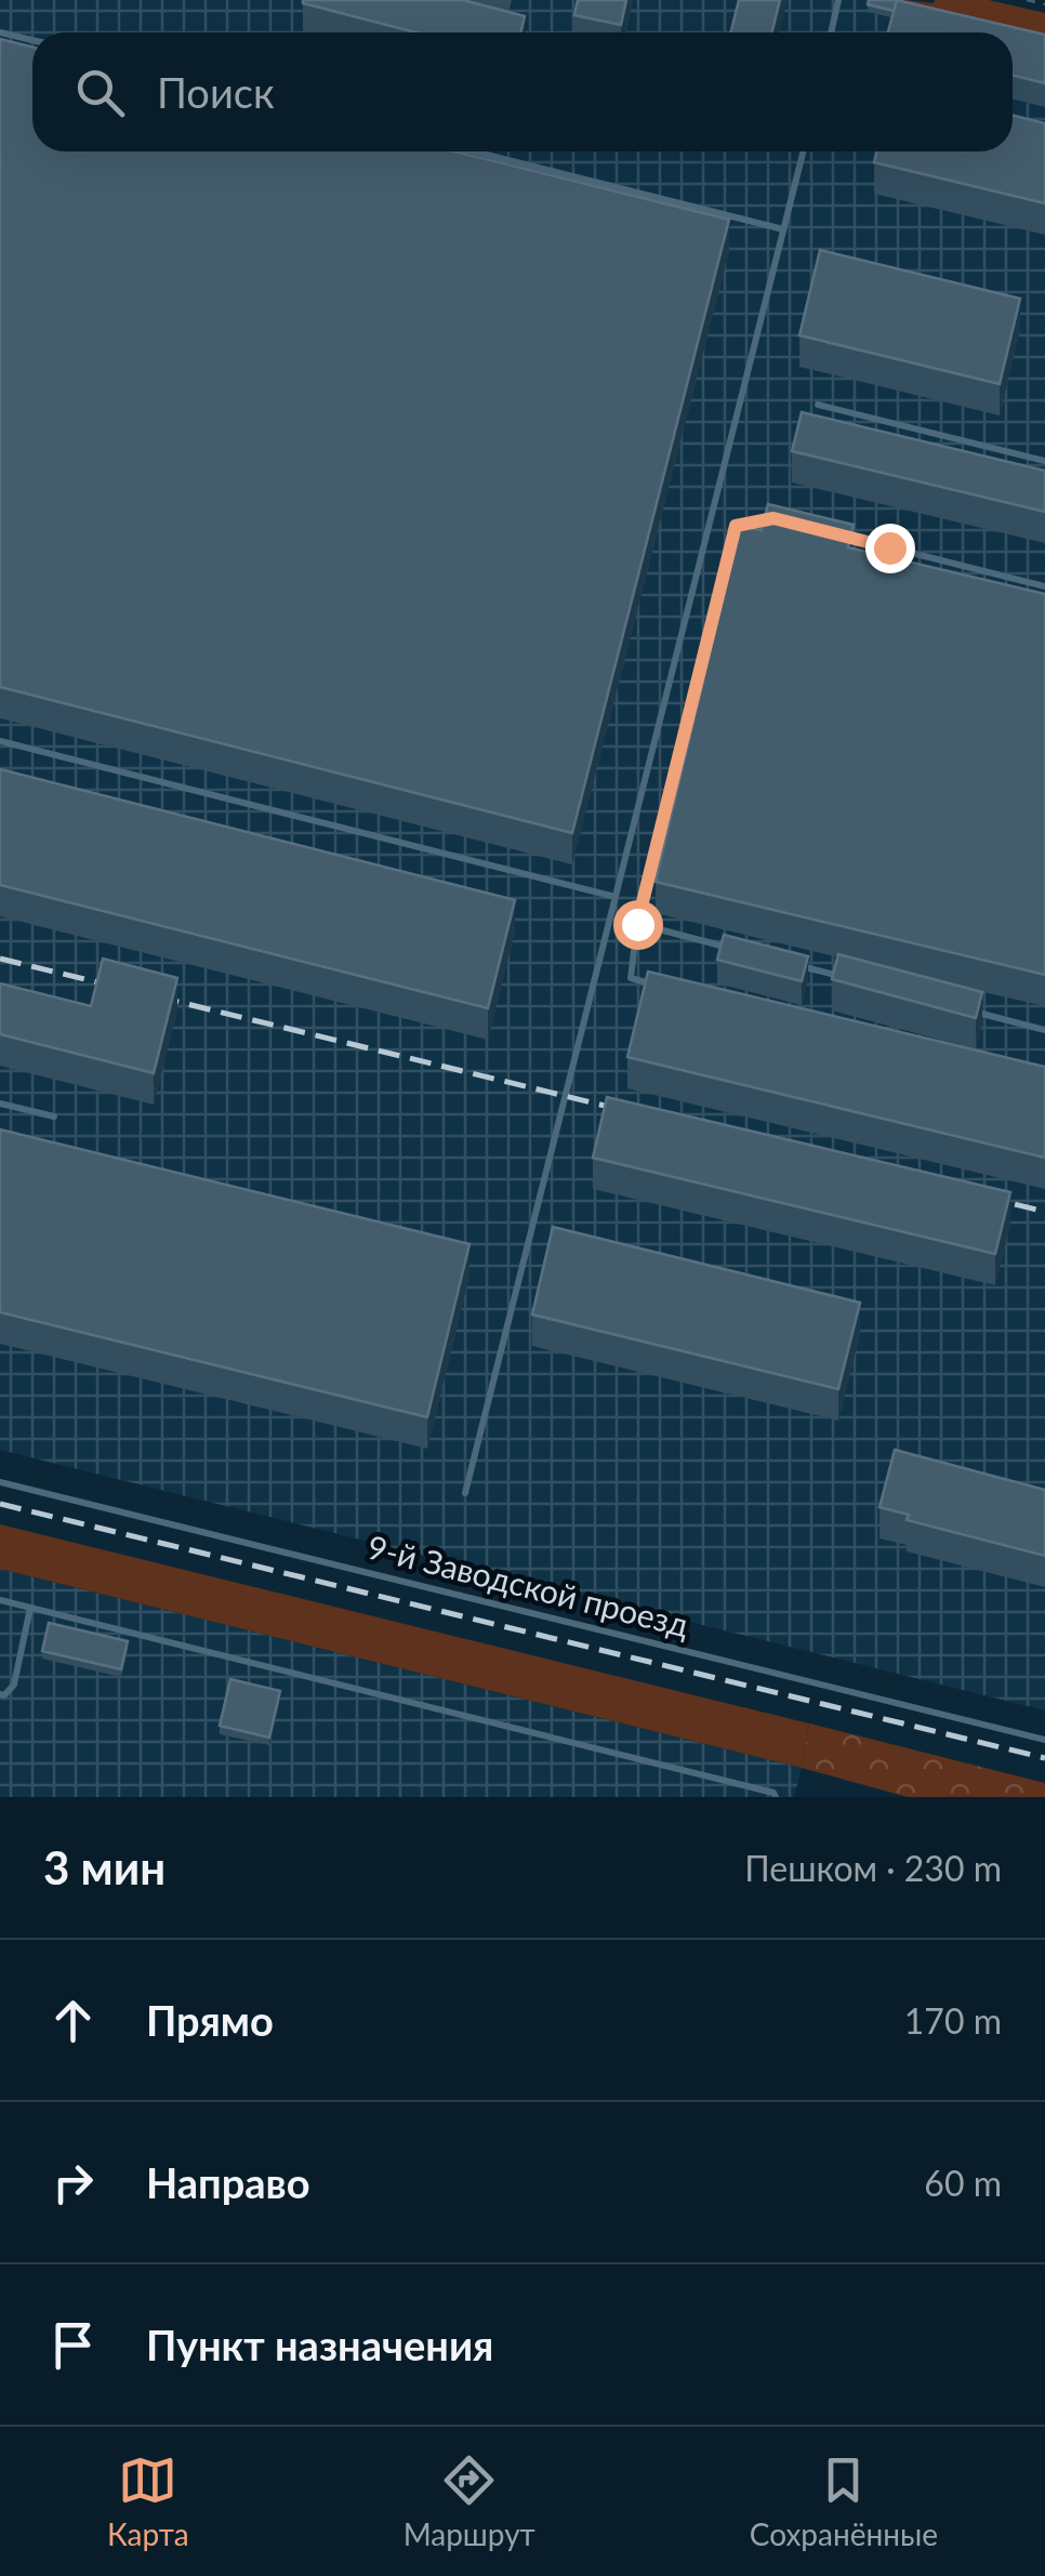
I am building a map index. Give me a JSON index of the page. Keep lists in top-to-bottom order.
{
  "streets": {
    "lane": ["9-й Заводской проезд"]
  },
  "page": {
    "search": "Поиск",
    "heading": ["3 мин", "Пешком · 230 m"],
    "list": [
      ["Прямо", "170 m"],
      ["Направо", "60 m"],
      "Пункт назначения"
    ],
    "nav": ["Карта", "Маршрут", "Сохранённые"]
  }
}
